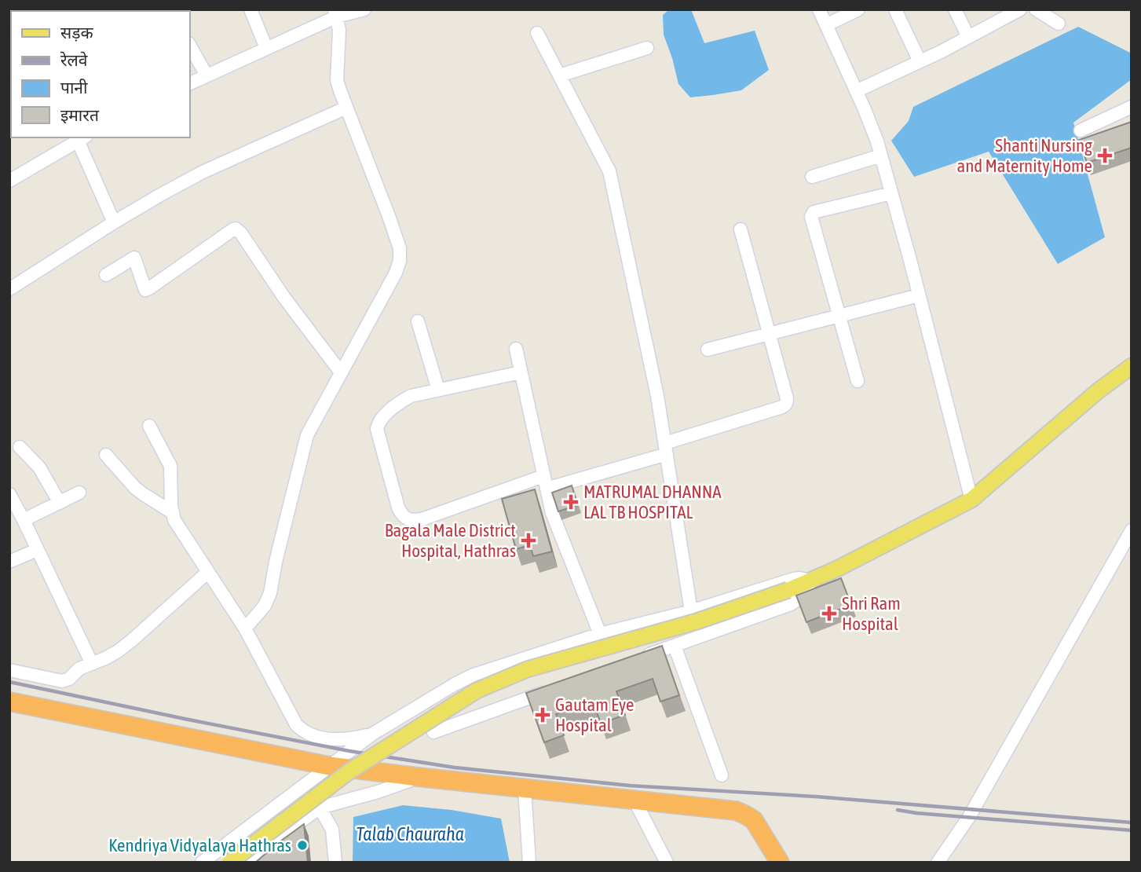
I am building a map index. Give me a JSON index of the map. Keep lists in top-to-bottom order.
{
  "water": ["Talab Chauraha"],
  "places": {
    "health": [
      "Shanti Nursing and Maternity Home",
      "MATRUMAL DHANNA LAL TB HOSPITAL",
      "Bagala Male District Hospital, Hathras",
      "Shri Ram Hospital",
      "Gautam Eye Hospital"
    ],
    "other": ["Kendriya Vidyalaya Hathras"]
  },
  "legend": [
    "सड़क",
    "रेलवे",
    "पानी",
    "इमारत"
  ]
}
